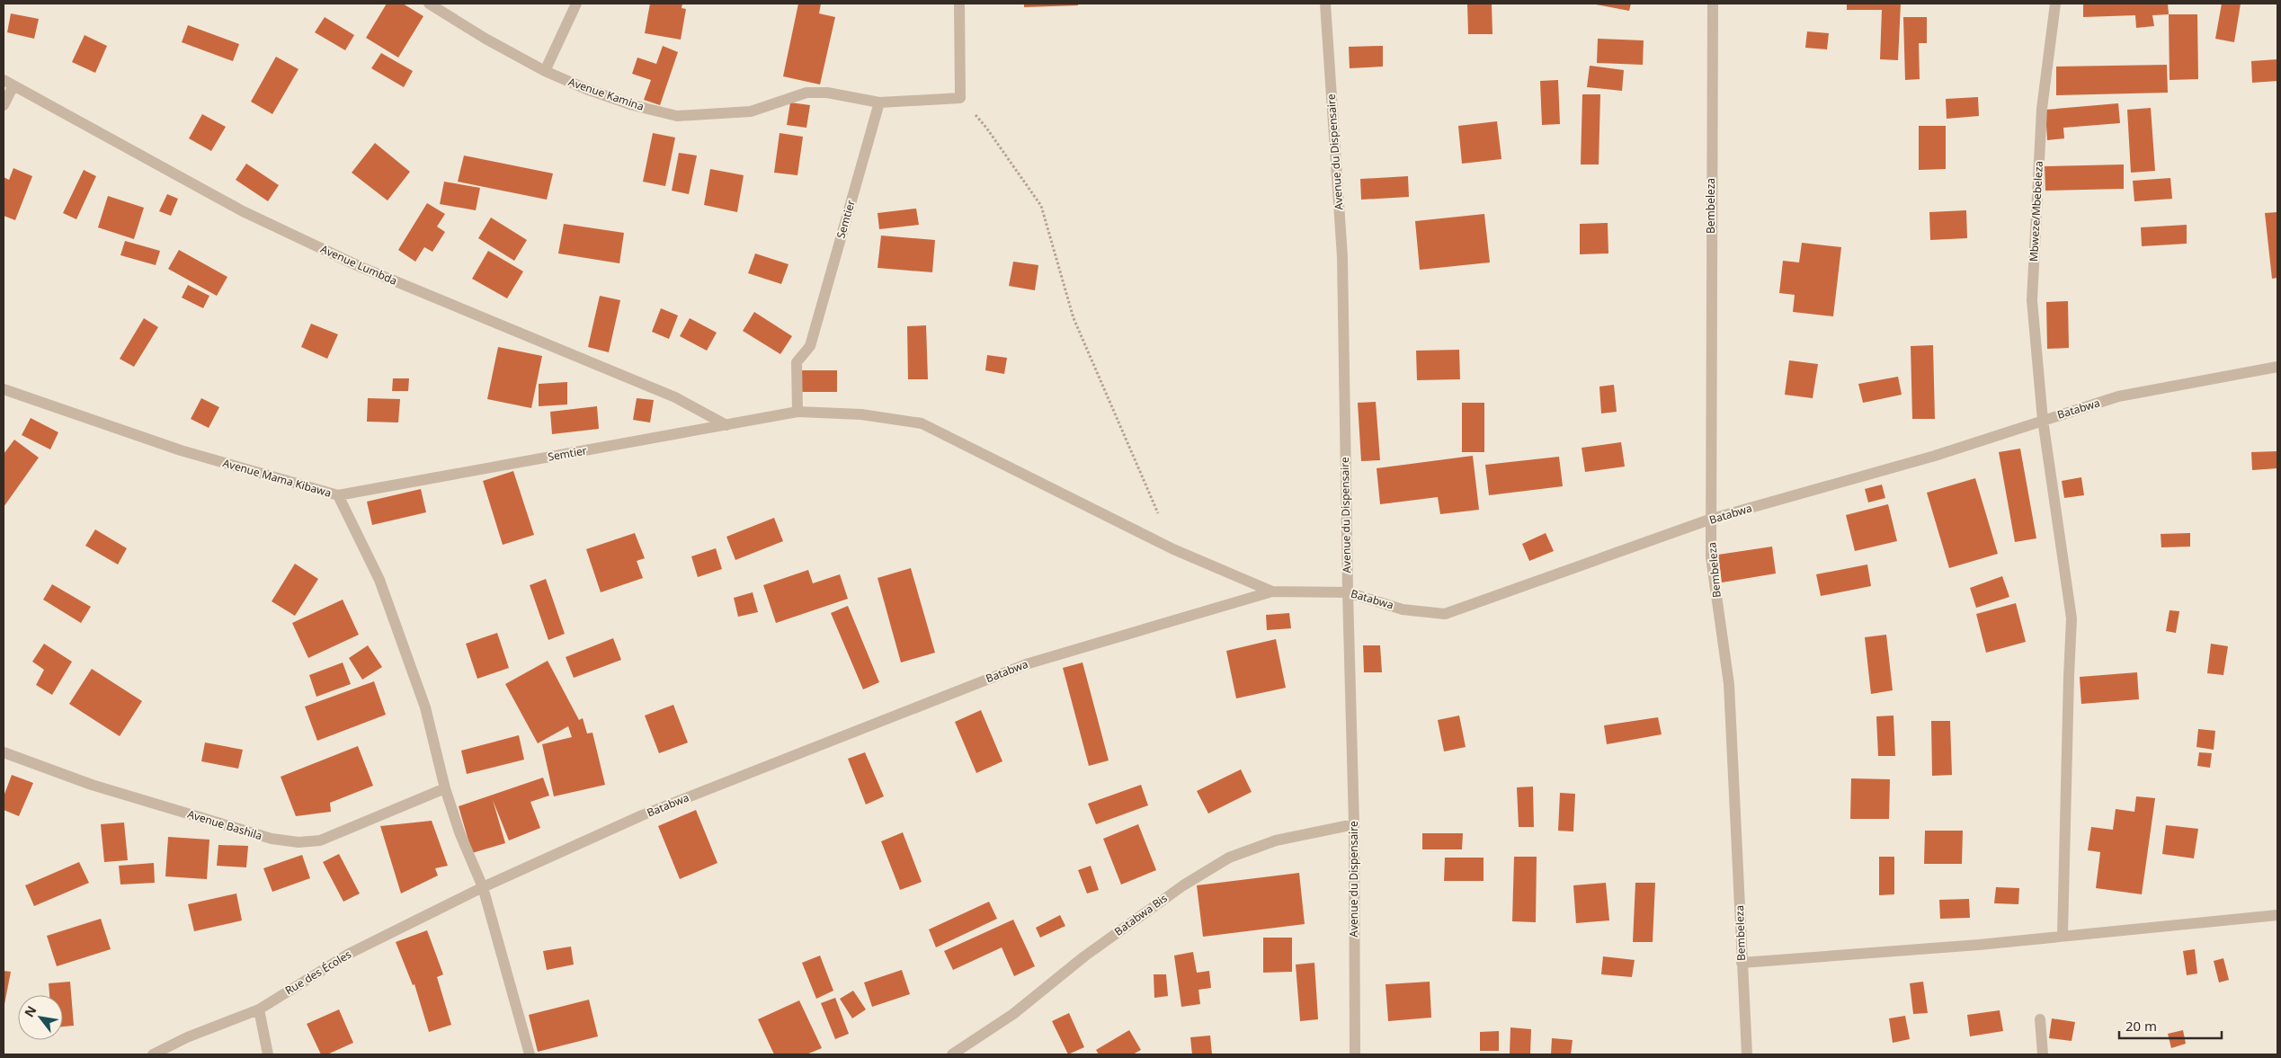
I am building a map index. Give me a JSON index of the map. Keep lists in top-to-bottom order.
{
  "streets": {
    "street": [
      "Avenue Kamina",
      "Avenue du Dispensaire",
      "Bembeleza",
      "Mbweze/Mbebeleza",
      "Semtier",
      "Avenue Lumbda",
      "Batabwa",
      "Avenue Mama Kibawa",
      "Avenue Bashila",
      "Batabwa Bis",
      "Rue des Écoles"
    ]
  },
  "crossings": [
    ["Avenue Kamina", "Semtier"],
    ["Avenue du Dispensaire", "Batabwa"],
    ["Avenue du Dispensaire", "Batabwa Bis"],
    ["Bembeleza", "Batabwa"],
    ["Mbweze/Mbebeleza", "Batabwa"],
    ["Semtier", "Avenue Lumbda"],
    ["Semtier", "Batabwa"],
    ["Semtier", "Avenue Mama Kibawa"],
    ["Batabwa", "Avenue Mama Kibawa"],
    ["Batabwa", "Rue des Écoles"],
    ["Avenue Mama Kibawa", "Avenue Bashila"],
    ["Avenue Mama Kibawa", "Rue des Écoles"]
  ],
  "scale_bar": "20 m",
  "north": "top left"
}
